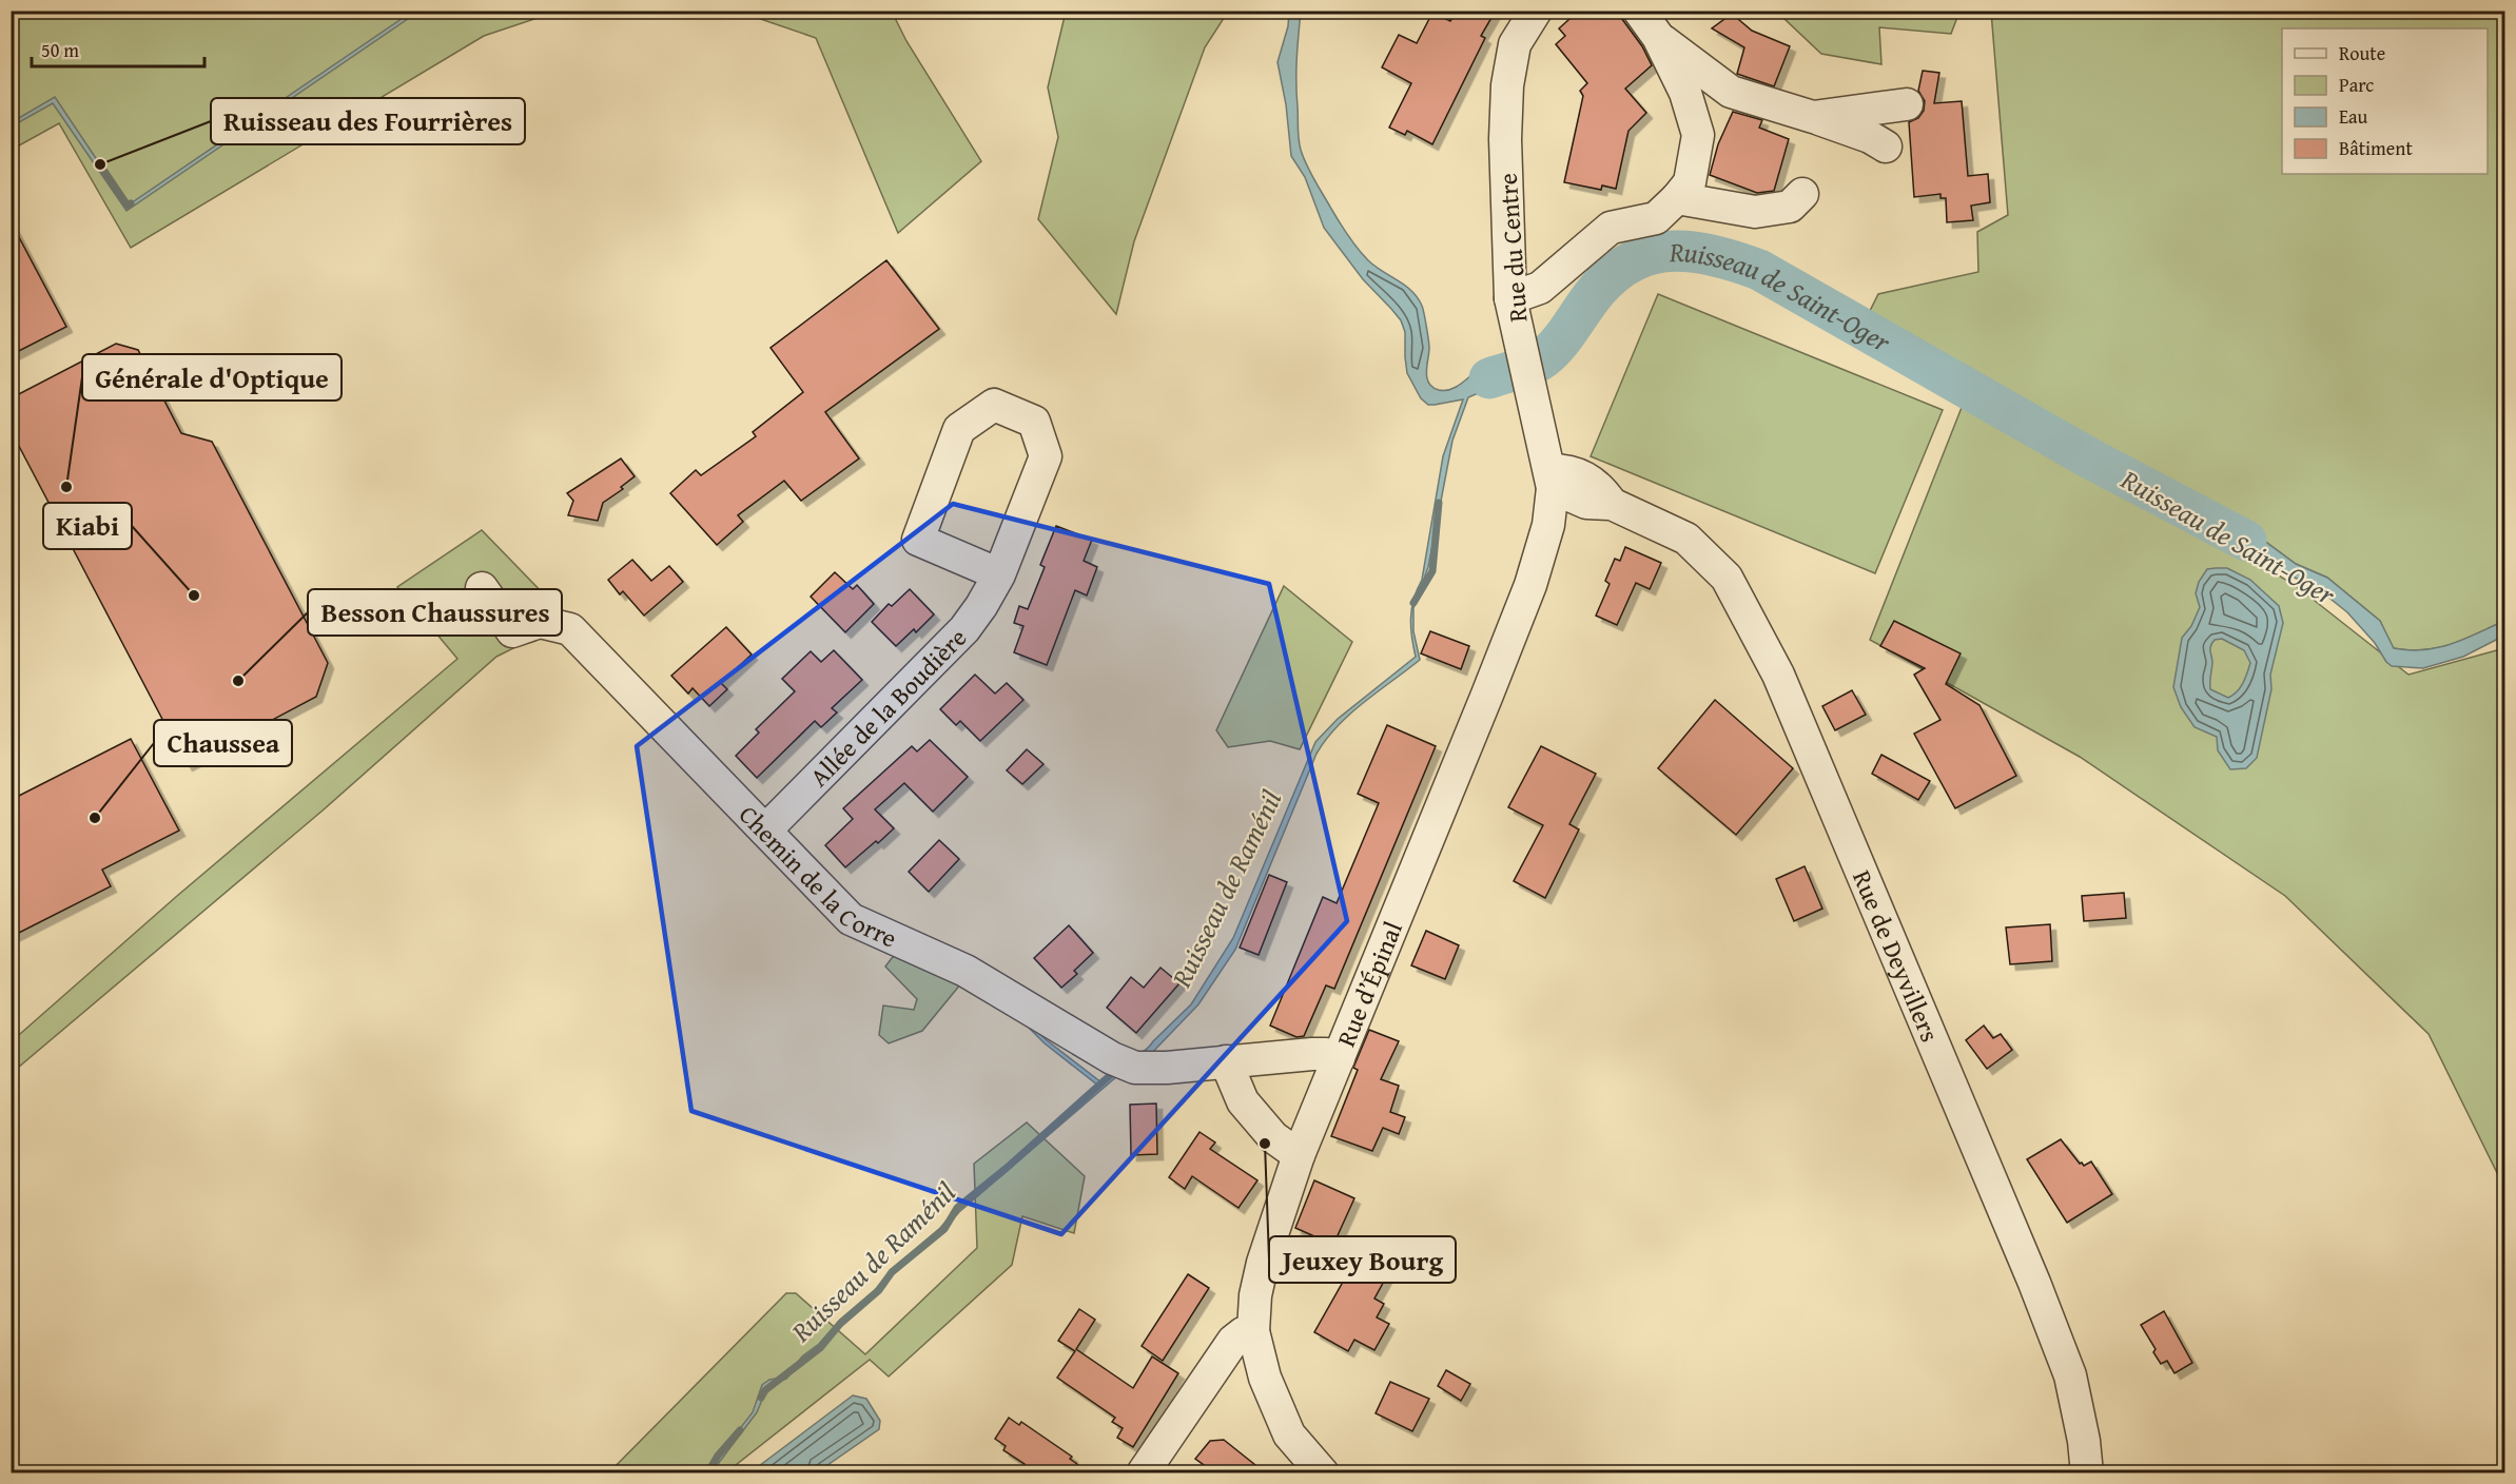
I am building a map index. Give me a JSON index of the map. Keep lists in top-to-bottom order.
{
  "streets": {
    "street": [
      "Rue du Centre",
      "Allée de la Boudière",
      "Chemin de la Corre",
      "Rue de Deyvillers",
      "Rue d’Épinal"
    ]
  },
  "crossings": [
    ["Rue du Centre", "Rue de Deyvillers"],
    ["Rue du Centre", "Rue d’Épinal"],
    ["Allée de la Boudière", "Chemin de la Corre"],
    ["Chemin de la Corre", "Rue d’Épinal"],
    ["Rue de Deyvillers", "Rue d’Épinal"]
  ],
  "water": ["Ruisseau de Saint-Oger", "Ruisseau de Raménil"],
  "places": [
    "Ruisseau des Fourrières",
    "Générale d'Optique",
    "Kiabi",
    "Besson Chaussures",
    "Chaussea",
    "Jeuxey Bourg"
  ],
  "legend": [
    "Route",
    "Parc",
    "Eau",
    "Bâtiment"
  ],
  "scale_bar": "50 m"
}
